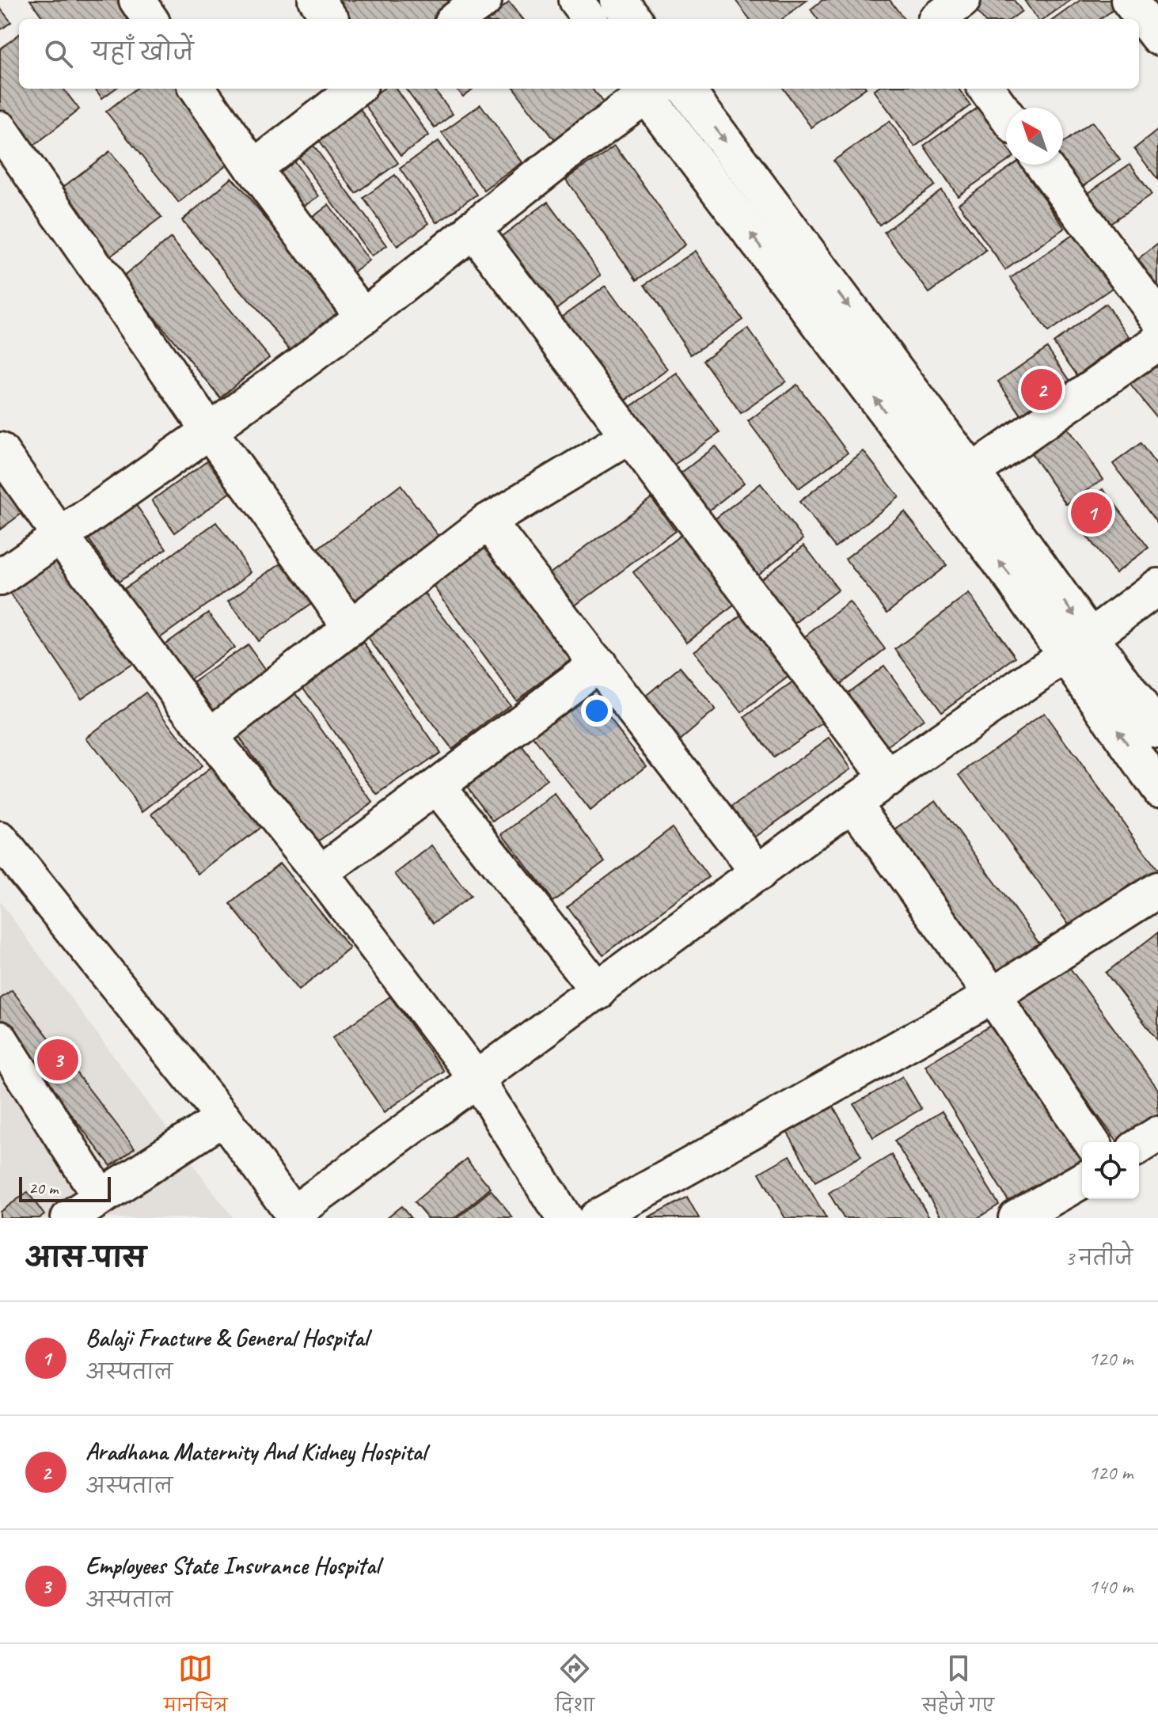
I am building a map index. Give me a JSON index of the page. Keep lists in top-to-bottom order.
{
  "scale_bar": "20 m",
  "north": "top left",
  "page": {
    "search": "यहाँ खोजें",
    "pins": ["2", "1", "3"],
    "scale": "20 m",
    "heading": ["आस-पास", "3 नतीजे"],
    "list": [
      {
        "mark": "1",
        "name": "Balaji Fracture & General Hospital",
        "note": "अस्पताल",
        "value": "120 m"
      },
      {
        "mark": "2",
        "name": "Aradhana Maternity And Kidney Hospital",
        "note": "अस्पताल",
        "value": "120 m"
      },
      {
        "mark": "3",
        "name": "Employees State Insurance Hospital",
        "note": "अस्पताल",
        "value": "140 m"
      }
    ],
    "nav": ["मानचित्र", "दिशा", "सहेजे गए"]
  }
}
